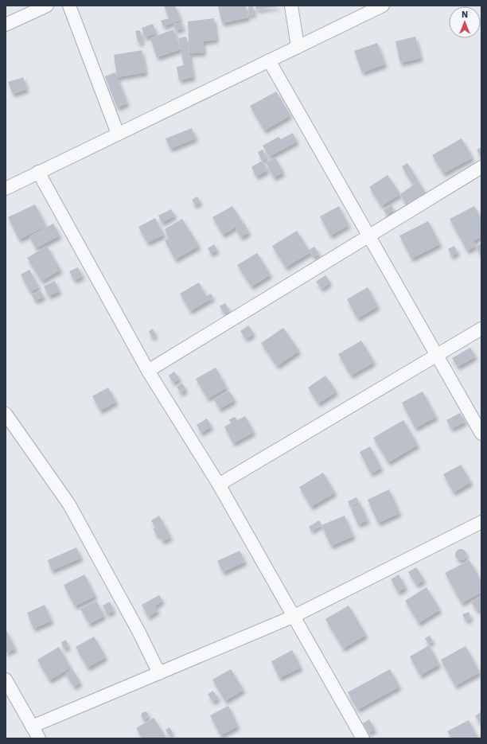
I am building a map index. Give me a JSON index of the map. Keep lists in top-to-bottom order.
{
  "north": "top"
}
